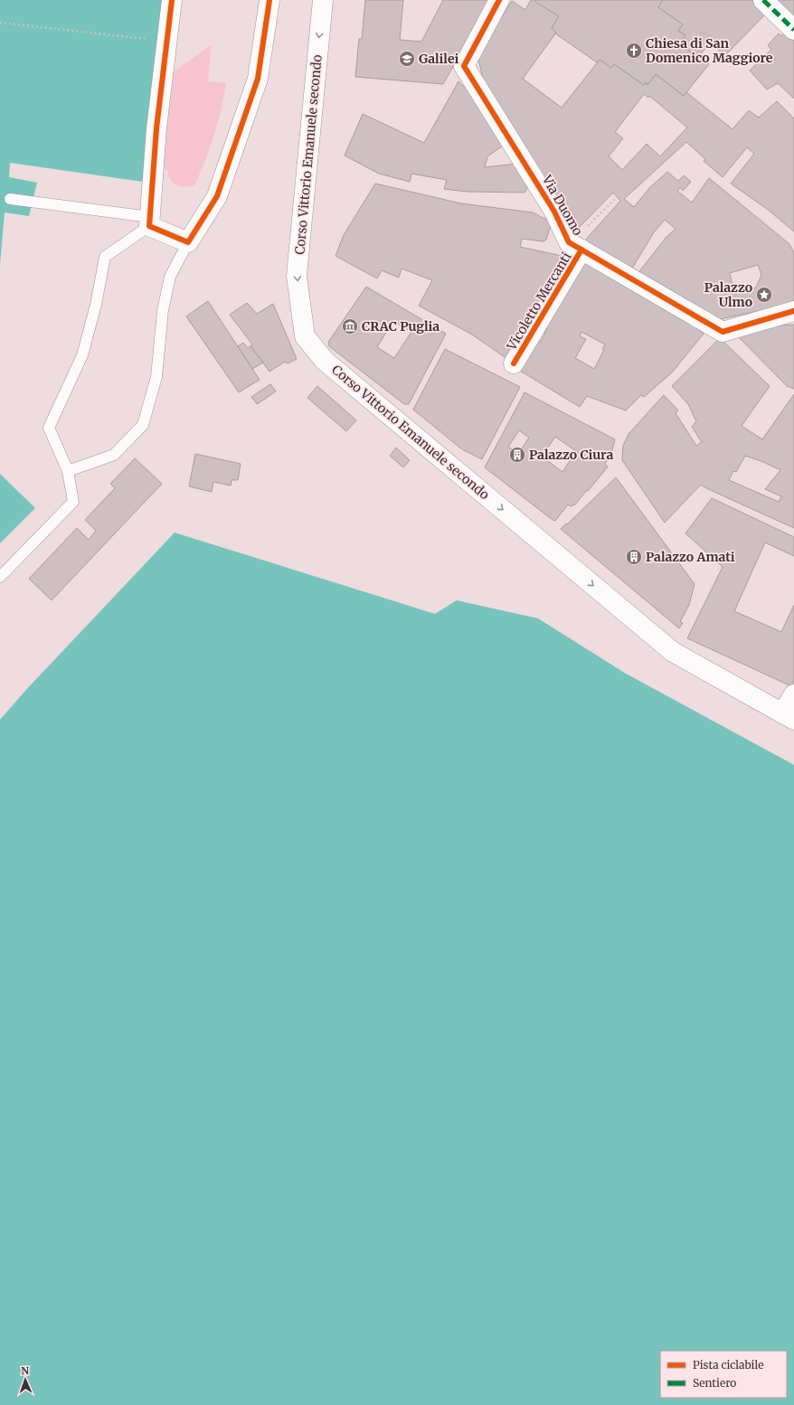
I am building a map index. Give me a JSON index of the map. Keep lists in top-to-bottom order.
{
  "streets": {
    "street": ["Corso Vittorio Emanuele secondo", "Via Duomo", "Vicoletto Mercanti"]
  },
  "crossings": [
    ["Via Duomo", "Vicoletto Mercanti"]
  ],
  "one_way": ["Corso Vittorio Emanuele secondo"],
  "places": {
    "church": ["Chiesa di San Domenico Maggiore"],
    "school or university": ["Galilei"],
    "place": ["Palazzo Ulmo"],
    "museum": ["CRAC Puglia"],
    "building": ["Palazzo Ciura", "Palazzo Amati"]
  },
  "legend": ["Pista ciclabile", "Sentiero"],
  "north": "top"
}
